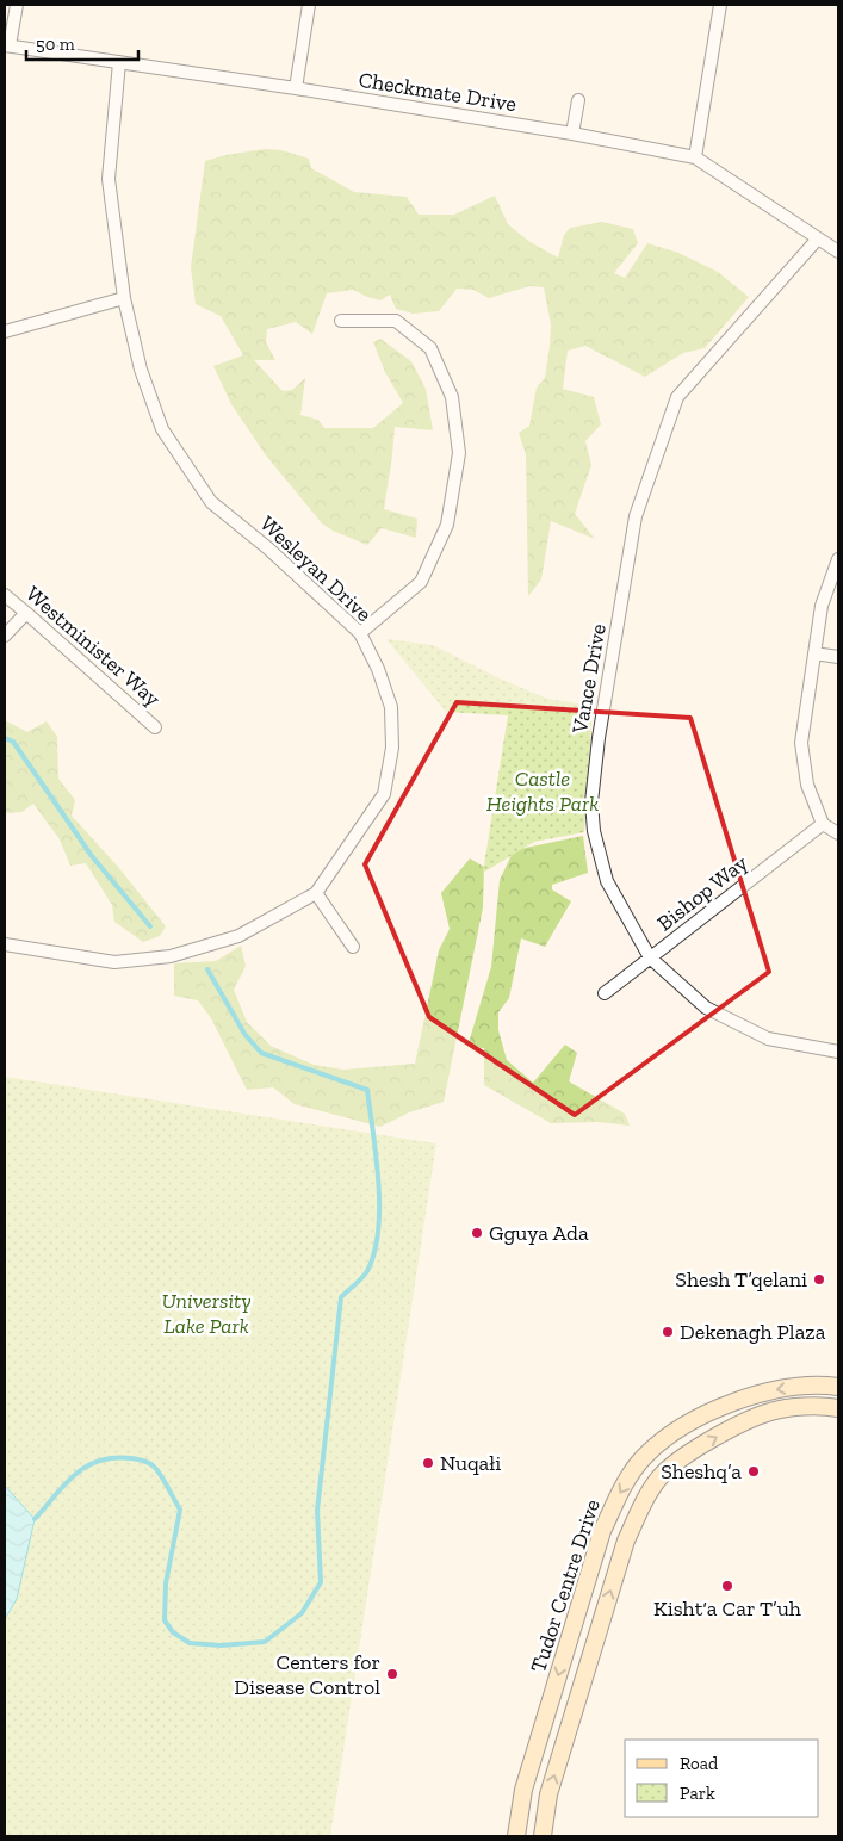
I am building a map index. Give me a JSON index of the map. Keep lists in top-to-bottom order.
{
  "streets": {
    "street": [
      "Checkmate Drive",
      "Wesleyan Drive",
      "Westminister Way",
      "Vance Drive",
      "Bishop Way",
      "Tudor Centre Drive"
    ]
  },
  "crossings": [
    ["Checkmate Drive", "Wesleyan Drive"],
    ["Checkmate Drive", "Vance Drive"],
    ["Vance Drive", "Bishop Way"]
  ],
  "parks": ["Castle Heights Park", "University Lake Park"],
  "places": [
    "Gguya Ada",
    "Shesh T’qelani",
    "Dekenagh Plaza",
    "Nuqałi",
    "Sheshq’a",
    "Kisht‘a Car T’uh",
    "Centers for Disease Control"
  ],
  "legend": ["Road", "Park"],
  "scale_bar": "50 m"
}
